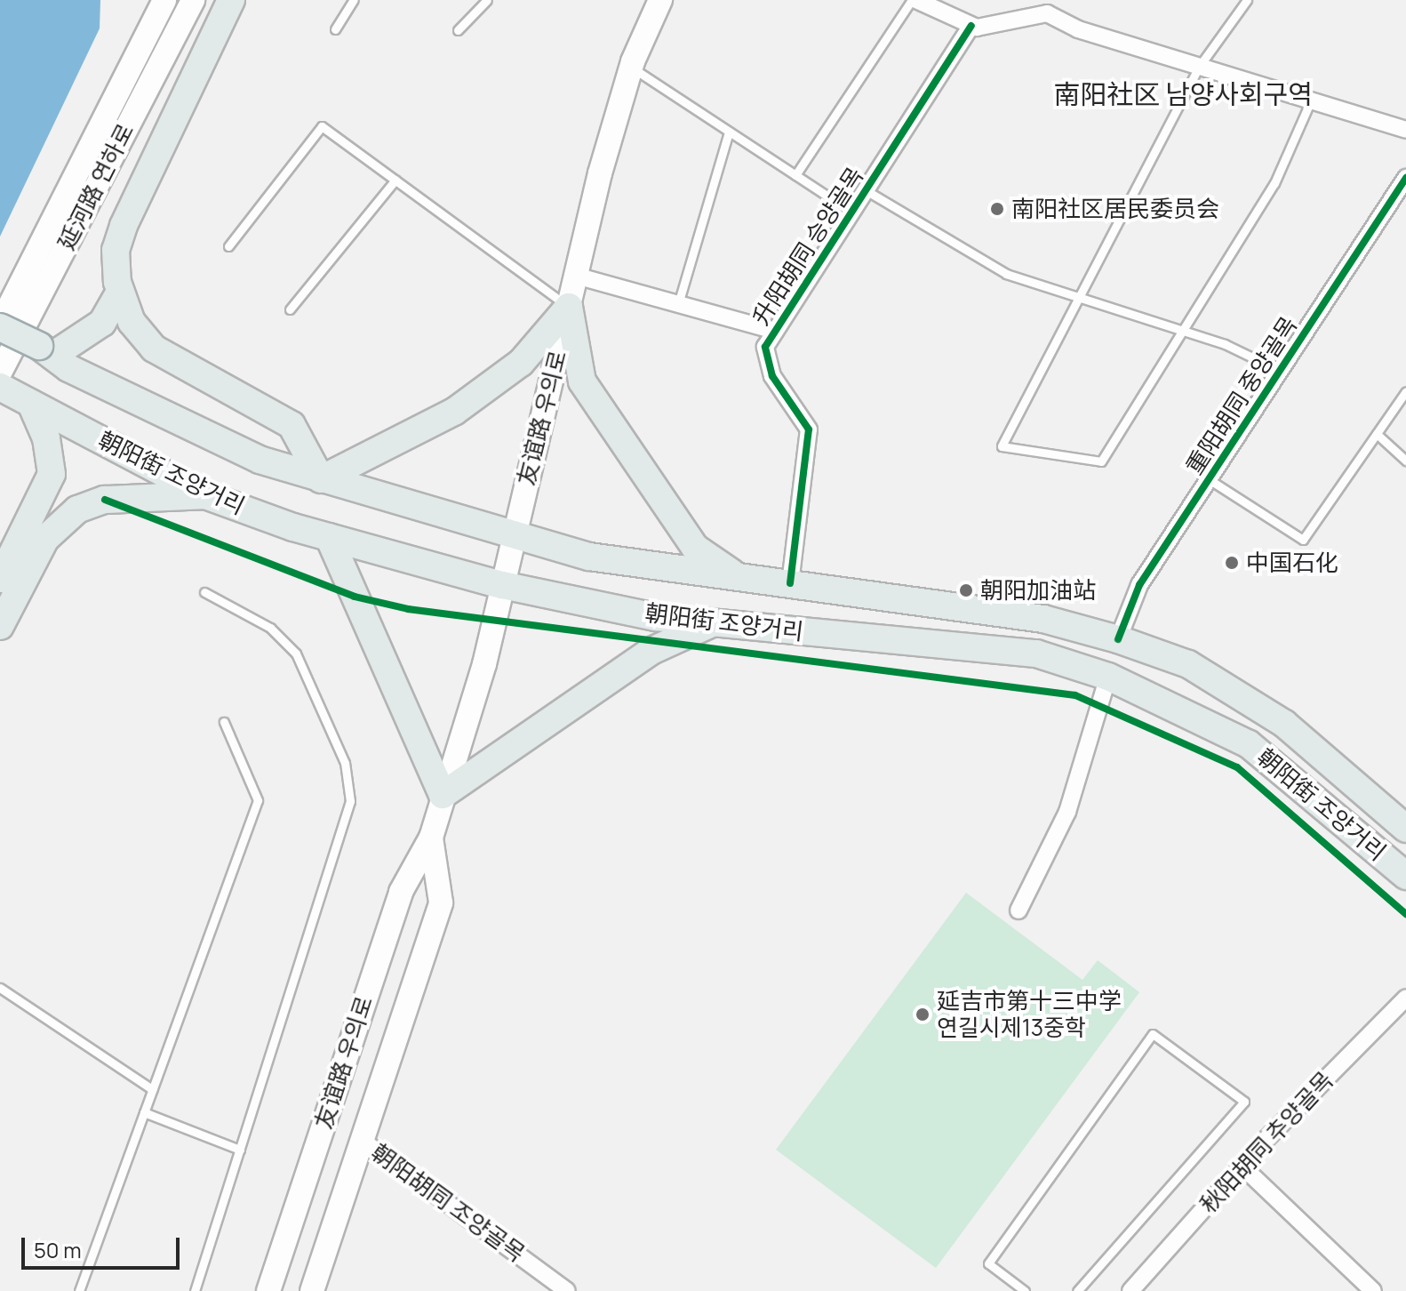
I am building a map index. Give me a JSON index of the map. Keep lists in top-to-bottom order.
{
  "streets": {
    "main road": ["延河路 연하로", "友谊路 우의로", "朝阳街 조양거리"],
    "street": [
      "升阳胡同 승양골목",
      "重阳胡同 중양골목",
      "秋阳胡同 추양골목",
      "朝阳胡同 조양골목"
    ]
  },
  "crossings": [
    ["延河路 연하로", "朝阳街 조양거리"],
    ["升阳胡同 승양골목", "朝阳街 조양거리"],
    ["重阳胡同 중양골목", "朝阳街 조양거리"],
    ["友谊路 우의로", "朝阳街 조양거리"],
    ["友谊路 우의로", "朝阳胡同 조양골목"]
  ],
  "districts": ["南阳社区 남양사회구역"],
  "places": [
    "南阳社区居民委员会",
    "中国石化",
    "朝阳加油站",
    "延吉市第十三中学 연길시제13중학"
  ],
  "scale_bar": "50 m"
}
